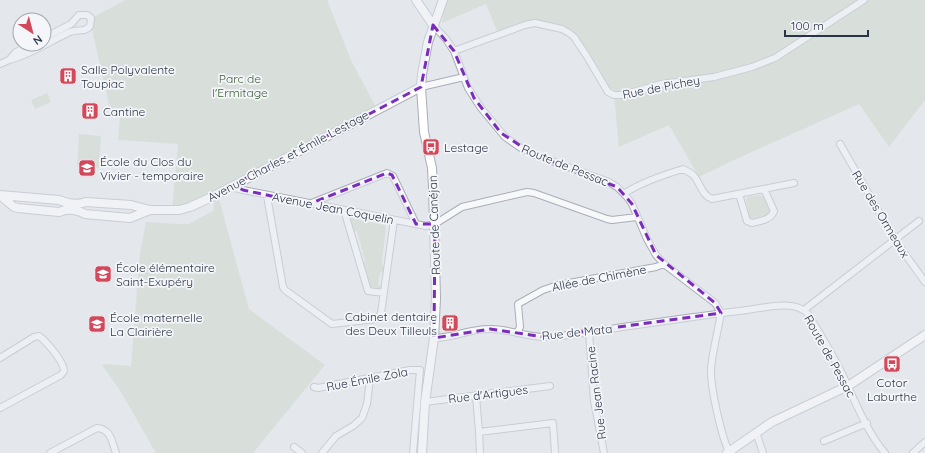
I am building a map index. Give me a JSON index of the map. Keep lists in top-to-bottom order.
{
  "streets": {
    "street": [
      "Rue de Pichey",
      "Avenue Charles et Émile Lestage",
      "Route de Pessac",
      "Avenue Jean Coquelin",
      "Rue des Ormeaux",
      "Route de Canéjan",
      "Allée de Chimène",
      "Rue de Mata",
      "Rue Émile Zola",
      "Rue Jean Racine",
      "Rue d'Artigues"
    ]
  },
  "crossings": [
    ["Rue de Pichey", "Route de Pessac"],
    ["Avenue Charles et Émile Lestage", "Avenue Jean Coquelin"],
    ["Avenue Charles et Émile Lestage", "Route de Canéjan"],
    ["Route de Pessac", "Route de Canéjan"],
    ["Route de Pessac", "Allée de Chimène"],
    ["Route de Pessac", "Rue de Mata"],
    ["Avenue Jean Coquelin", "Route de Canéjan"],
    ["Route de Canéjan", "Rue de Mata"],
    ["Route de Canéjan", "Rue d'Artigues"],
    ["Allée de Chimène", "Rue de Mata"],
    ["Rue de Mata", "Rue Jean Racine"]
  ],
  "parks": ["Parc de l'Ermitage"],
  "places": {
    "building": ["Salle Polyvalente Toupiac", "Cantine", "Cabinet dentaire des Deux Tilleuls"],
    "bus stop": ["Lestage", "Cotor Laburthe"],
    "school or university": ["École du Clos du Vivier - temporaire", "École élémentaire Saint-Exupéry", "École maternelle La Clairière"]
  },
  "scale_bar": "100 m",
  "north": "bottom right"
}
